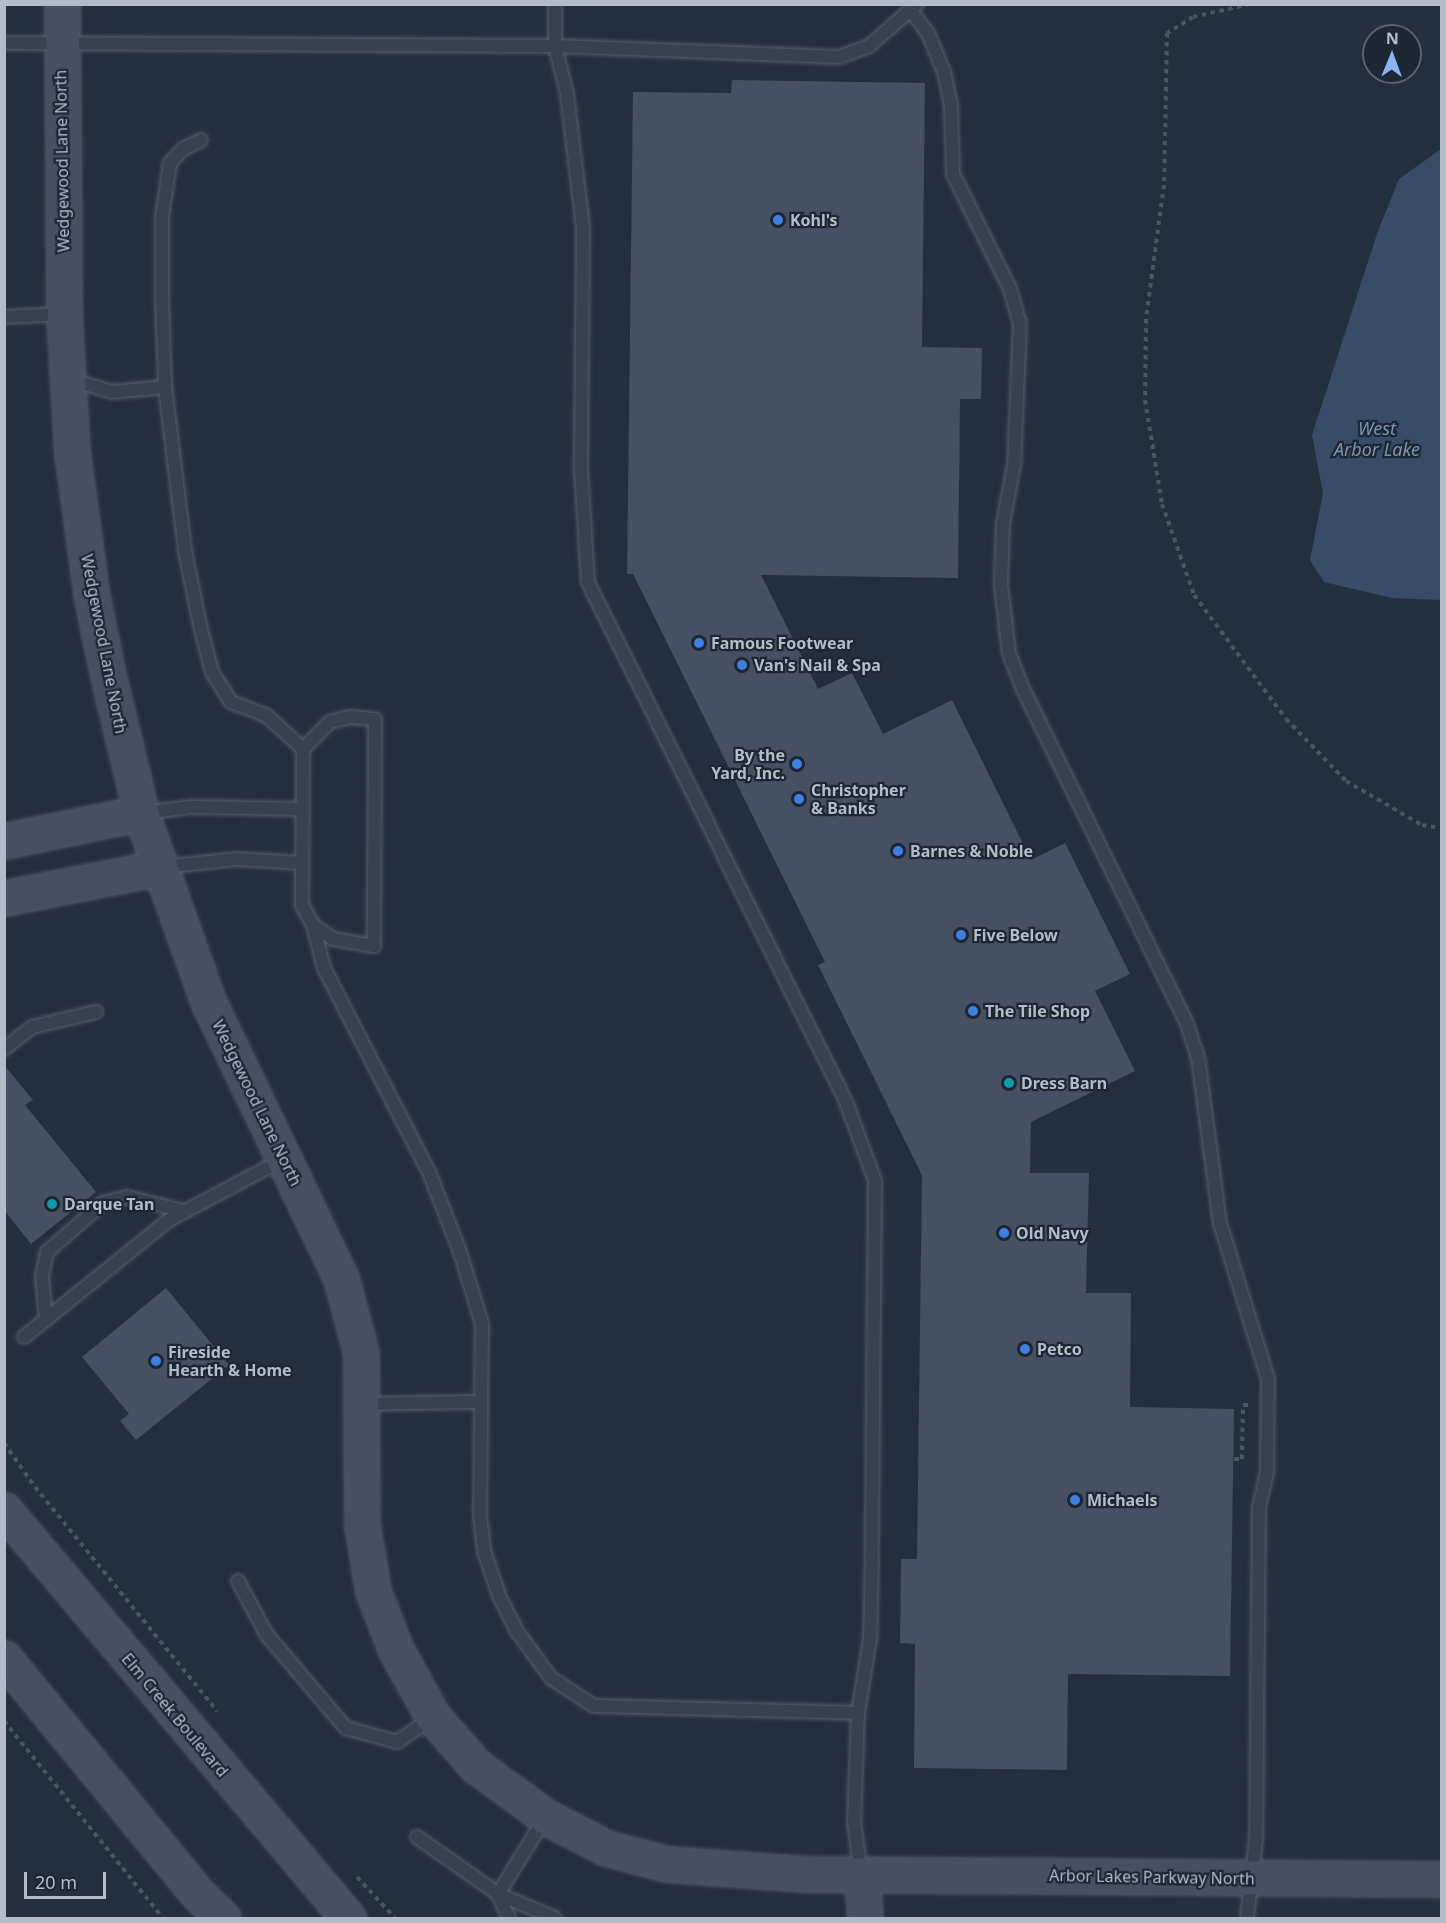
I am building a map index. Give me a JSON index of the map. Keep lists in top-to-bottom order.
{
  "streets": {
    "street": ["Wedgewood Lane North", "Elm Creek Boulevard", "Arbor Lakes Parkway North"]
  },
  "crossings": [
    ["Wedgewood Lane North", "Arbor Lakes Parkway North"]
  ],
  "water": ["West Arbor Lake"],
  "places": [
    "Kohl's",
    "Famous Footwear",
    "Van's Nail & Spa",
    "By the Yard, Inc.",
    "Christopher & Banks",
    "Barnes & Noble",
    "Five Below",
    "The Tile Shop",
    "Dress Barn",
    "Darque Tan",
    "Old Navy",
    "Petco",
    "Fireside Hearth & Home",
    "Michaels"
  ],
  "scale_bar": "20 m",
  "north": "top"
}
